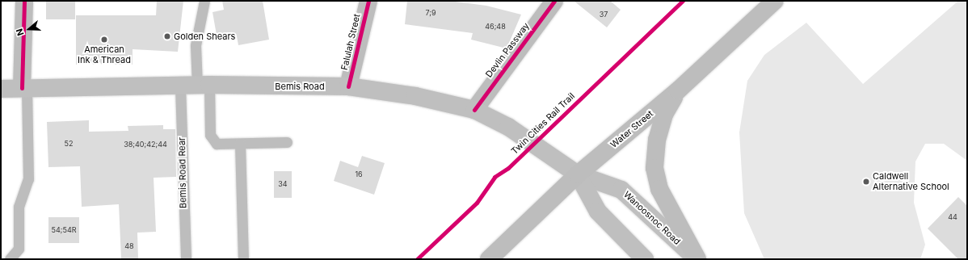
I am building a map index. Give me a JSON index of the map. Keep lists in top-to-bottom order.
{
  "streets": {
    "main road": [
      "Falulah Street",
      "Devlin Passway",
      "Bemis Road",
      "Water Street",
      "Wanoosnoc Road"
    ],
    "lane": ["Bemis Road Rear"],
    "cycle path": ["Twin Cities Rail Trail"]
  },
  "crossings": [
    ["Falulah Street", "Bemis Road"],
    ["Devlin Passway", "Bemis Road"],
    ["Bemis Road", "Water Street"],
    ["Bemis Road", "Bemis Road Rear"],
    ["Bemis Road", "Wanoosnoc Road"],
    ["Water Street", "Wanoosnoc Road"]
  ],
  "places": ["Golden Shears", "American Ink & Thread", "Caldwell Alternative School"],
  "house_numbers": [
    "7;9",
    "37",
    "46;48",
    "52",
    "38;40;42;44",
    "16",
    "34",
    "44",
    "54;54R",
    "48"
  ],
  "north": "left"
}
